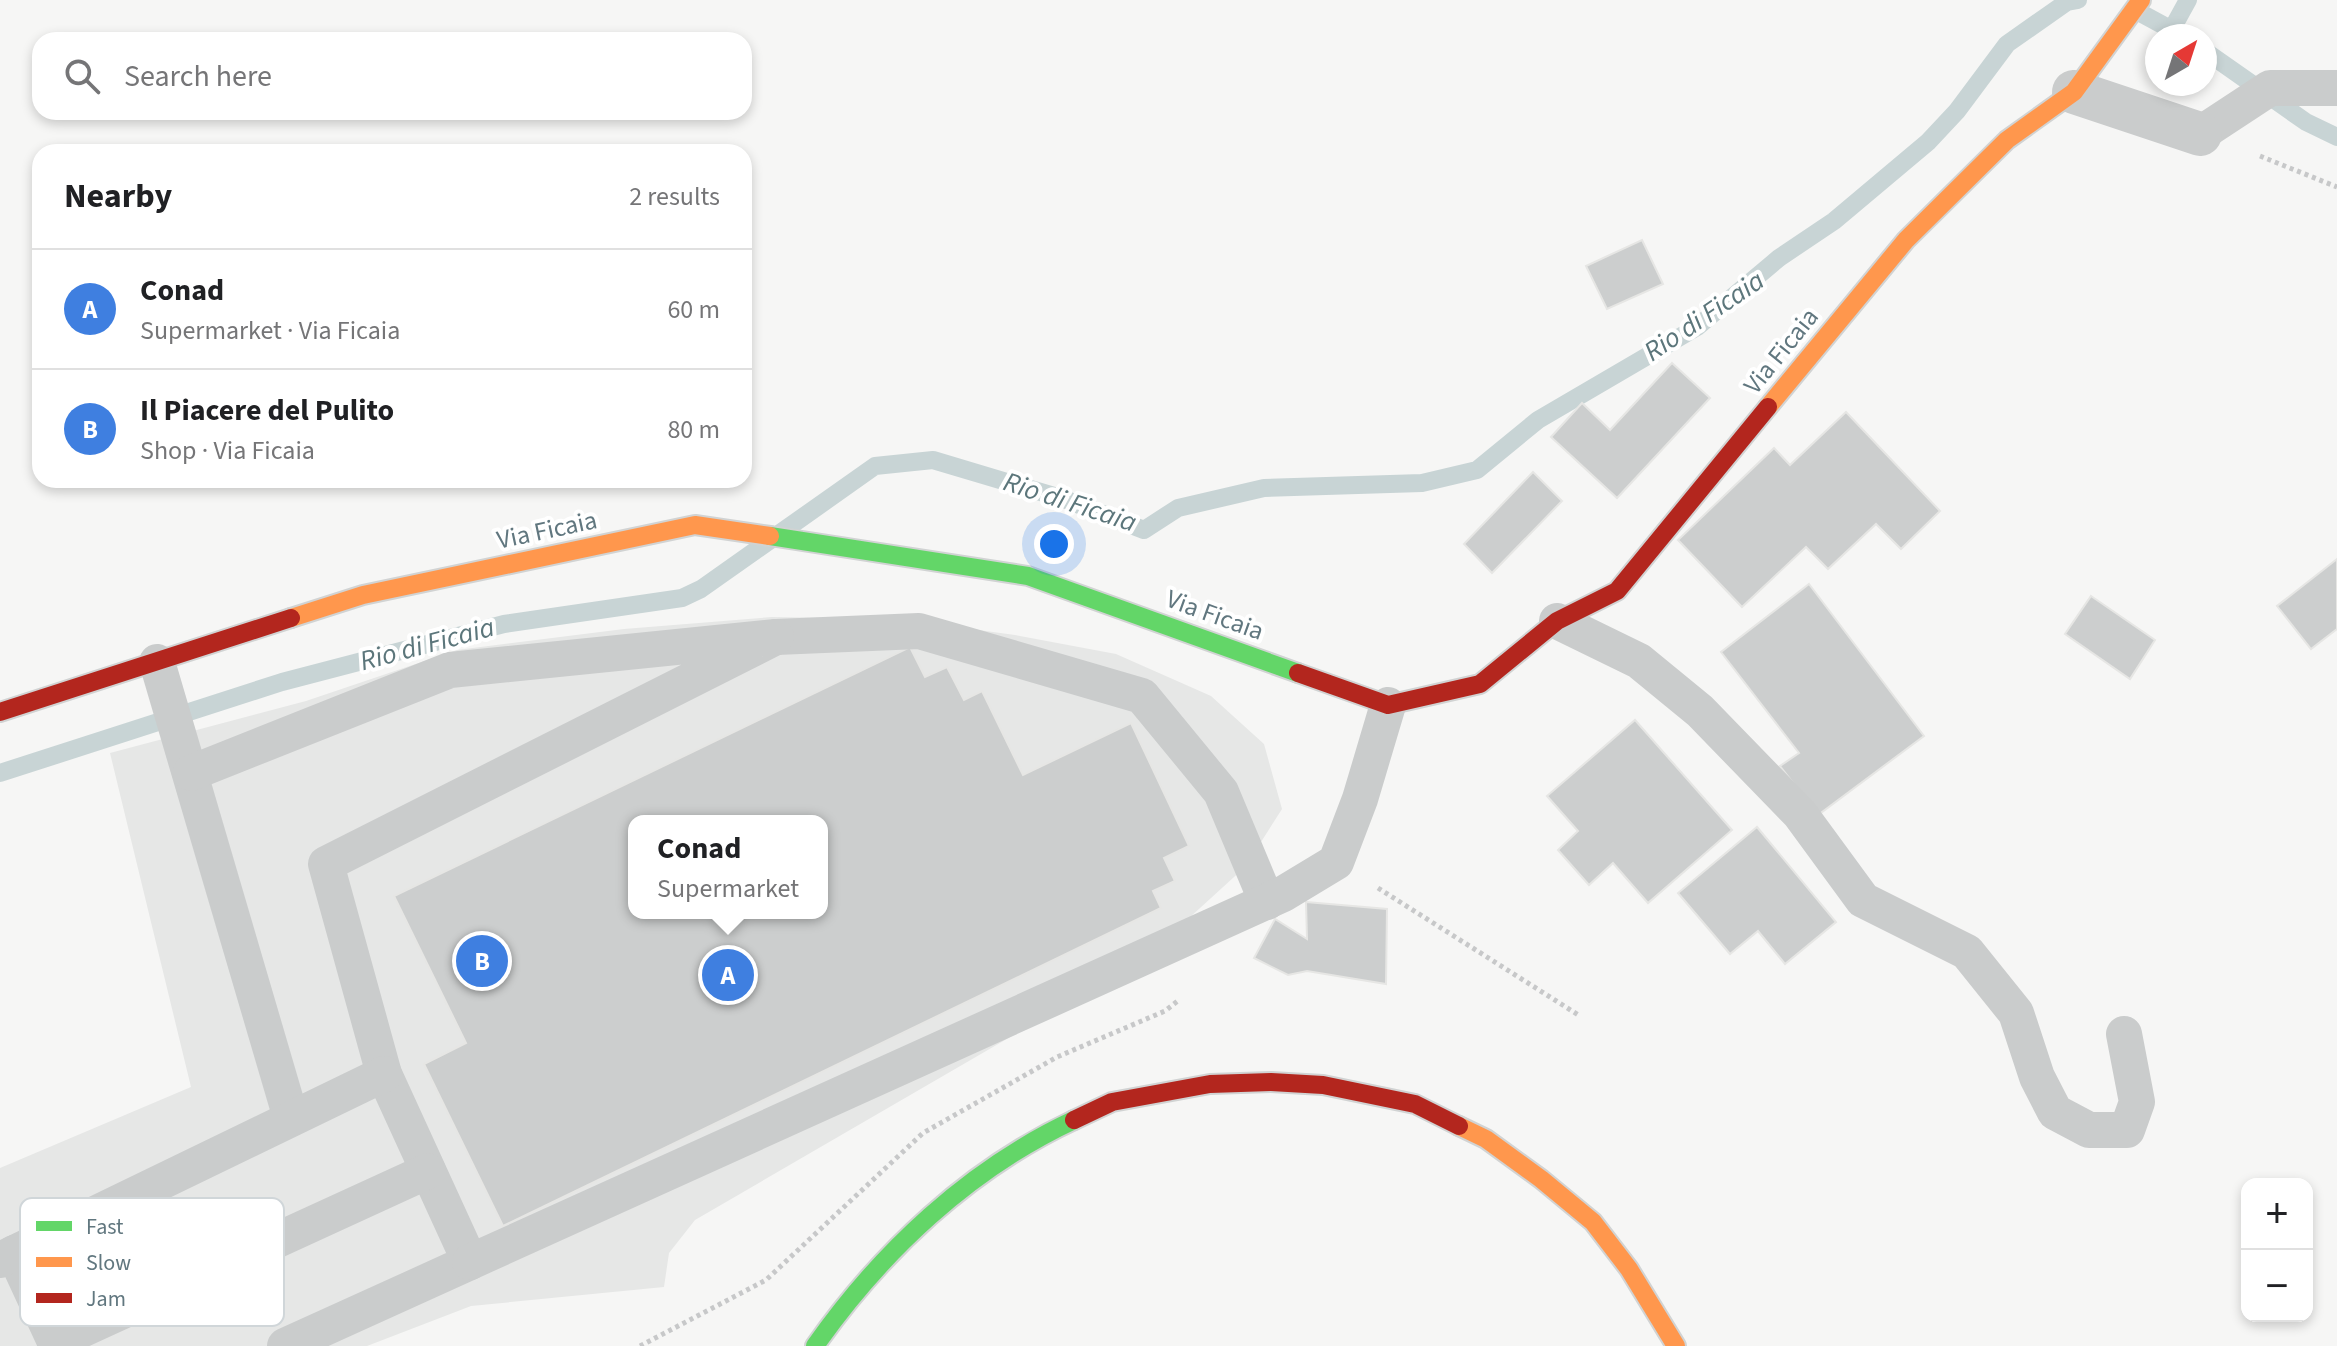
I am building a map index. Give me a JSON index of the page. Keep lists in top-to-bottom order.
{
  "streets": {
    "main road": ["Via Ficaia"]
  },
  "water": ["Rio di Ficaia"],
  "legend": ["Fast", "Slow", "Jam"],
  "north": "top right",
  "page": {
    "search": "Search here",
    "heading": ["Nearby", "2 results"],
    "list": [
      {
        "mark": "A",
        "name": "Conad",
        "note": "Supermarket · Via Ficaia",
        "value": "60 m"
      },
      {
        "mark": "B",
        "name": "Il Piacere del Pulito",
        "note": "Shop · Via Ficaia",
        "value": "80 m"
      }
    ],
    "popup": ["Conad", "Supermarket"],
    "pins": ["B", "A"],
    "map_buttons": ["+", "−"]
  }
}
